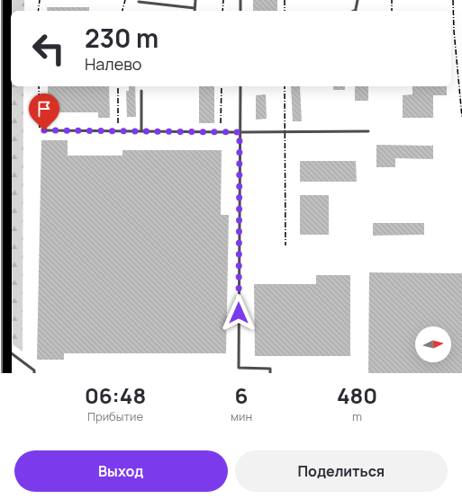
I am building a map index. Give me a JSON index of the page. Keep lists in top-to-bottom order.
{
  "north": "right",
  "page": {
    "turn": ["230 m", "Налево"],
    "eta": [
      "06:48",
      "Прибытие",
      "6",
      "мин",
      "480",
      "m"
    ],
    "buttons": ["Выход", "Поделиться"]
  }
}
